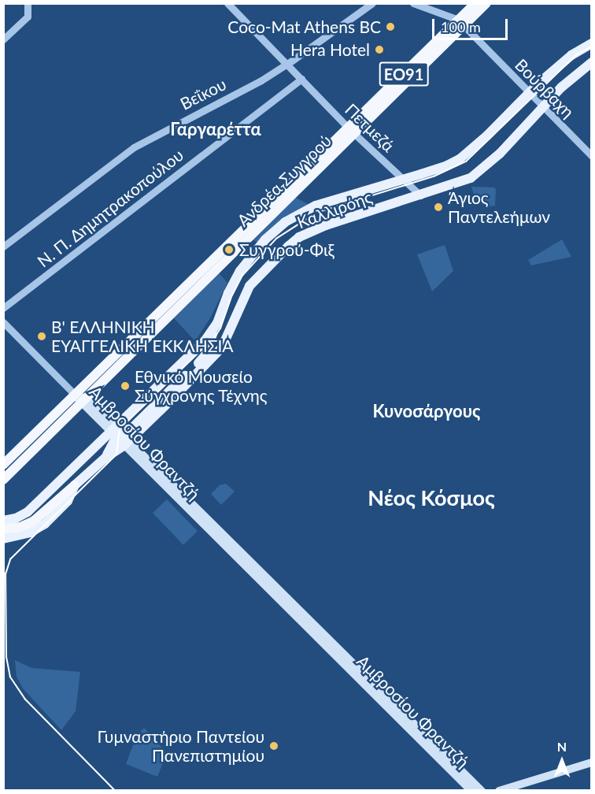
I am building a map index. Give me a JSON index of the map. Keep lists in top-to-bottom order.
{
  "streets": {
    "highway": ["ΕΟ91", "Ανδρέα Συγγρού"],
    "main road": ["Καλλιρόης", "Αμβροσίου Φραντζή"],
    "street": [
      "Βούρβαχη",
      "Βεΐκου",
      "Πετμεζά",
      "Ν. Π. Δημητρακοπούλου"
    ]
  },
  "crossings": [
    ["Βούρβαχη", "Ανδρέα Συγγρού"],
    ["Βούρβαχη", "Καλλιρόης"],
    ["Βεΐκου", "Πετμεζά"],
    ["Πετμεζά", "Ανδρέα Συγγρού"],
    ["Πετμεζά", "Ν. Π. Δημητρακοπούλου"],
    ["Πετμεζά", "Καλλιρόης"],
    ["Ανδρέα Συγγρού", "Αμβροσίου Φραντζή"],
    ["Καλλιρόης", "Αμβροσίου Φραντζή"]
  ],
  "districts": ["Γαργαρέττα", "Κυνοσάργους", "Νέος Κόσμος"],
  "places": [
    "Coco-Mat Athens BC",
    "Hera Hotel",
    "Άγιος Παντελεήμων",
    "Συγγρού-Φιξ",
    "Β' ΕΛΛΗΝΙΚΗ ΕΥΑΓΓΕΛΙΚΗ ΕΚΚΛΗΣΙΑ",
    "Εθνικό Μουσείο Σύγχρονης Τέχνης",
    "Γυμναστήριο Παντείου Πανεπιστημίου"
  ],
  "scale_bar": "100 m",
  "north": "top"
}
